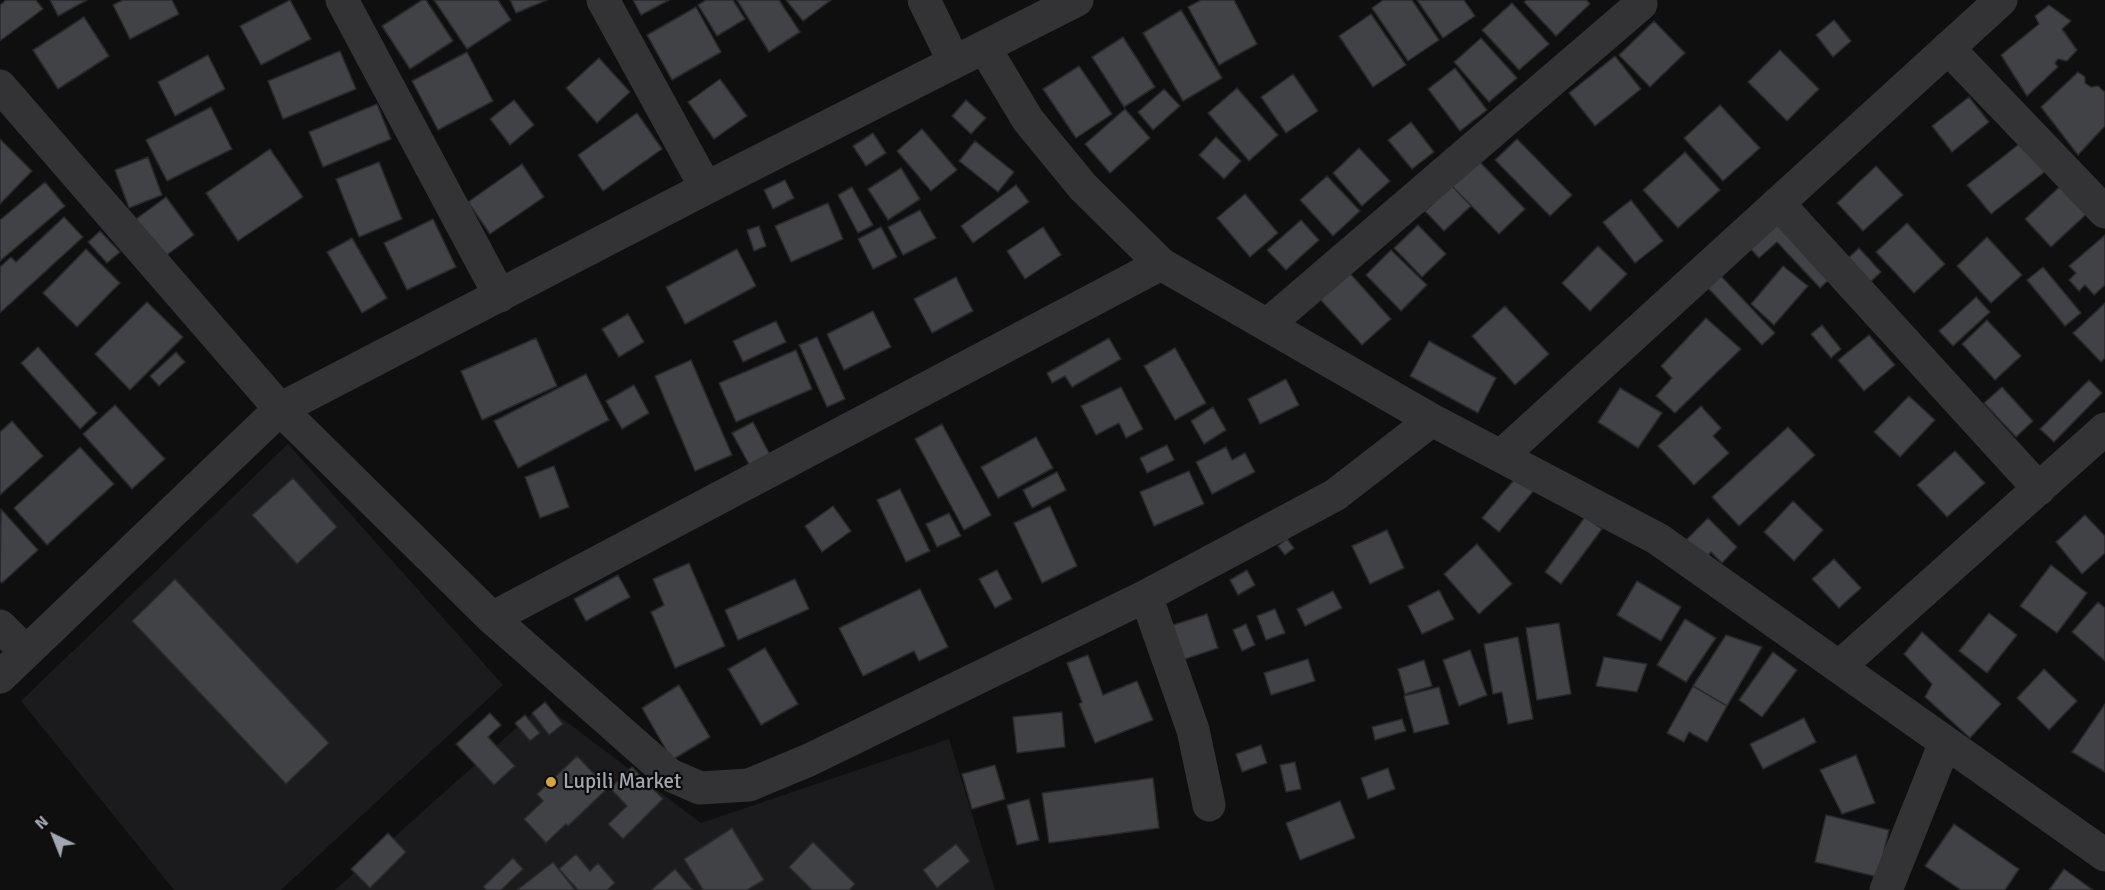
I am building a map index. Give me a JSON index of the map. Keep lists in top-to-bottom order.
{
  "places": ["Lupili Market"],
  "north": "top left"
}
